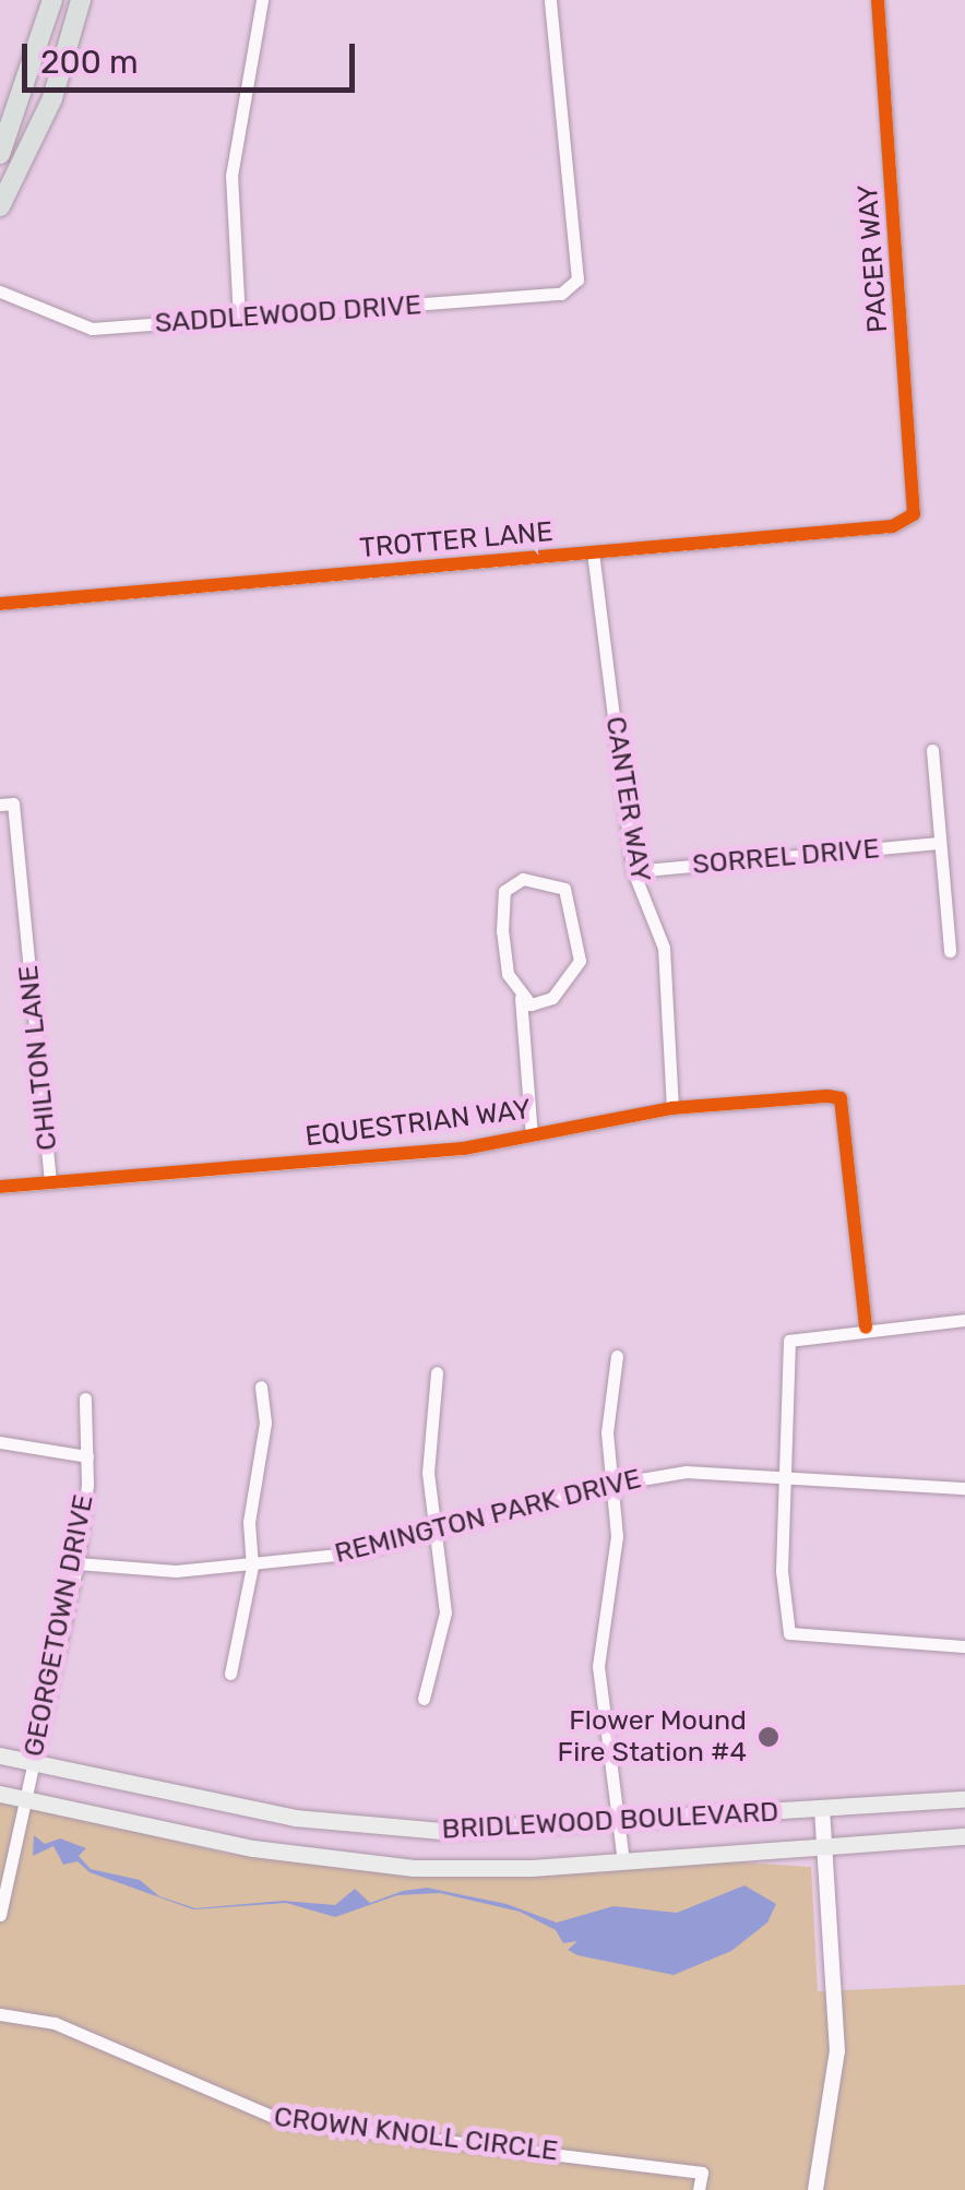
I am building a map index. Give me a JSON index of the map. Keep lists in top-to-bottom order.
{
  "streets": {
    "main road": ["BRIDLEWOOD BOULEVARD"],
    "street": [
      "PACER WAY",
      "SADDLEWOOD DRIVE",
      "TROTTER LANE",
      "CANTER WAY",
      "SORREL DRIVE",
      "CHILTON LANE",
      "EQUESTRIAN WAY",
      "REMINGTON PARK DRIVE",
      "GEORGETOWN DRIVE",
      "CROWN KNOLL CIRCLE"
    ]
  },
  "crossings": [
    ["PACER WAY", "TROTTER LANE"],
    ["TROTTER LANE", "CANTER WAY"],
    ["CANTER WAY", "SORREL DRIVE"],
    ["CANTER WAY", "EQUESTRIAN WAY"],
    ["CHILTON LANE", "EQUESTRIAN WAY"],
    ["REMINGTON PARK DRIVE", "GEORGETOWN DRIVE"],
    ["GEORGETOWN DRIVE", "BRIDLEWOOD BOULEVARD"]
  ],
  "places": ["Flower Mound Fire Station #4"],
  "scale_bar": "200 m"
}
